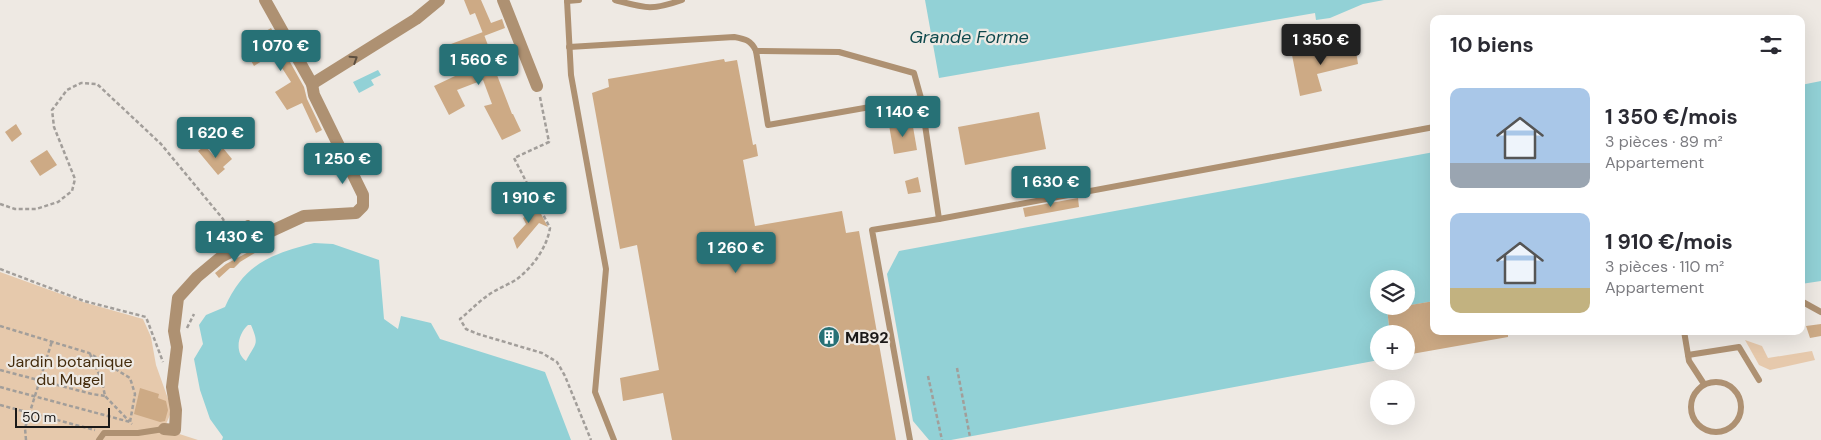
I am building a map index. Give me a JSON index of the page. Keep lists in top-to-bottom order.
{
  "water": ["Grande Forme"],
  "parks": ["Jardin botanique du Mugel"],
  "places": {
    "building": ["MB92"]
  },
  "scale_bar": "50 m",
  "page": {
    "heading": "10 biens",
    "price": [
      "1 350 €",
      "1 070 €",
      "1 560 €",
      "1 140 €",
      "1 620 €",
      "1 250 €",
      "1 630 €",
      "1 910 €",
      "1 430 €",
      "1 260 €"
    ],
    "list": [
      {
        "name": "1 350 €/mois",
        "note": "3 pièces · 89 m² · Appartement"
      },
      {
        "name": "1 910 €/mois",
        "note": "3 pièces · 110 m² · Appartement"
      }
    ],
    "map_buttons": ["+", "−"],
    "scale": "50 m"
  }
}
